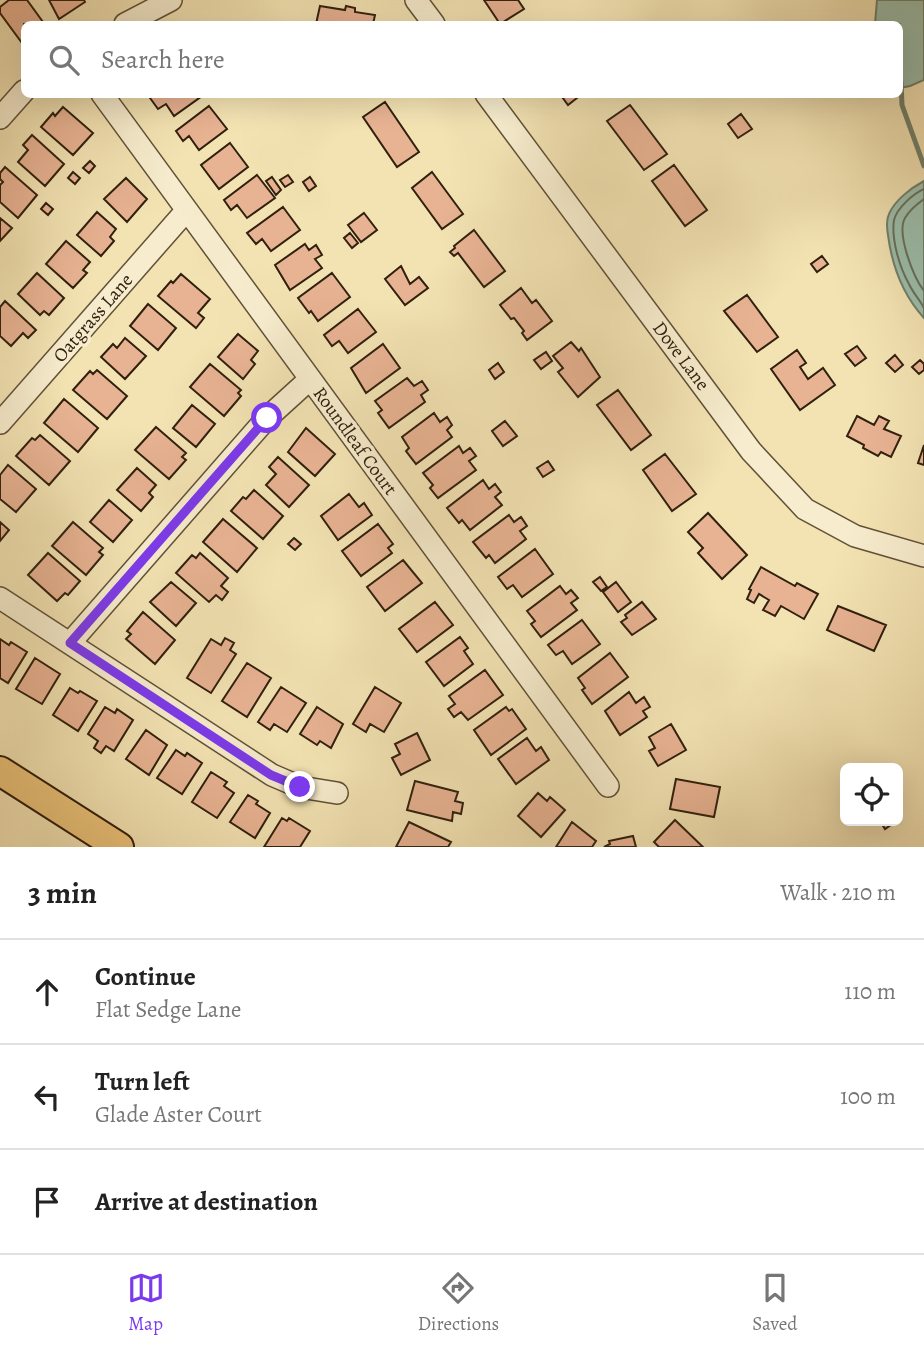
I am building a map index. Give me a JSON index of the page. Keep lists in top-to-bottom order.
{
  "streets": {
    "street": ["Oatgrass Lane", "Dove Lane", "Roundleaf Court"]
  },
  "crossings": [
    ["Oatgrass Lane", "Roundleaf Court"]
  ],
  "page": {
    "search": "Search here",
    "heading": ["3 min", "Walk · 210 m"],
    "list": [
      ["Continue", "Flat Sedge Lane", "110 m"],
      ["Turn left", "Glade Aster Court", "100 m"],
      "Arrive at destination"
    ],
    "nav": ["Map", "Directions", "Saved"]
  }
}
